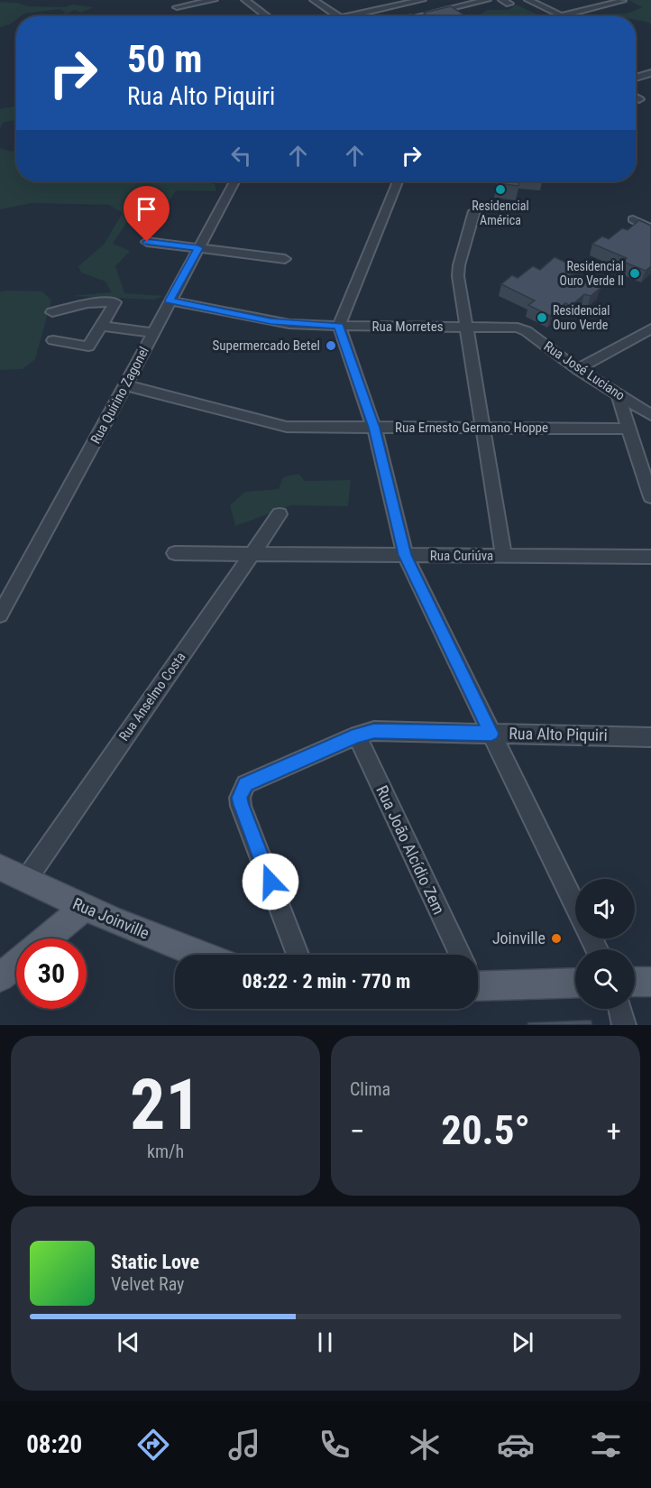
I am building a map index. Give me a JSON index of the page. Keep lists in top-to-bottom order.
{
  "streets": {
    "main road": ["Rua Joinville"],
    "street": [
      "Rua Morretes",
      "Rua José Luciano",
      "Rua Quirino Zagonel",
      "Rua Ernesto Germano Hoppe",
      "Rua Curiúva",
      "Rua Anselmo Costa",
      "Rua Alto Piquiri",
      "Rua João Alcídio Zem"
    ]
  },
  "crossings": [
    ["Rua Morretes", "Rua José Luciano"],
    ["Rua Morretes", "Rua Quirino Zagonel"],
    ["Rua Quirino Zagonel", "Rua Ernesto Germano Hoppe"],
    ["Rua Curiúva", "Rua Anselmo Costa"],
    ["Rua Anselmo Costa", "Rua Joinville"],
    ["Rua Alto Piquiri", "Rua João Alcídio Zem"]
  ],
  "places": [
    "Residencial América",
    "Residencial Ouro Verde II",
    "Residencial Ouro Verde",
    "Supermercado Betel",
    "Joinville"
  ],
  "page": {
    "turn": ["50 m", "Rua Alto Piquiri"],
    "limit": "30",
    "trip": "08:22 · 2 min · 770 m",
    "tile": [
      ["21", "km/h"],
      "Clima"
    ],
    "heat": ["−", "20.5°", "+"],
    "song": ["Static Love", "Velvet Ray"],
    "tabs": "08:20"
  }
}
